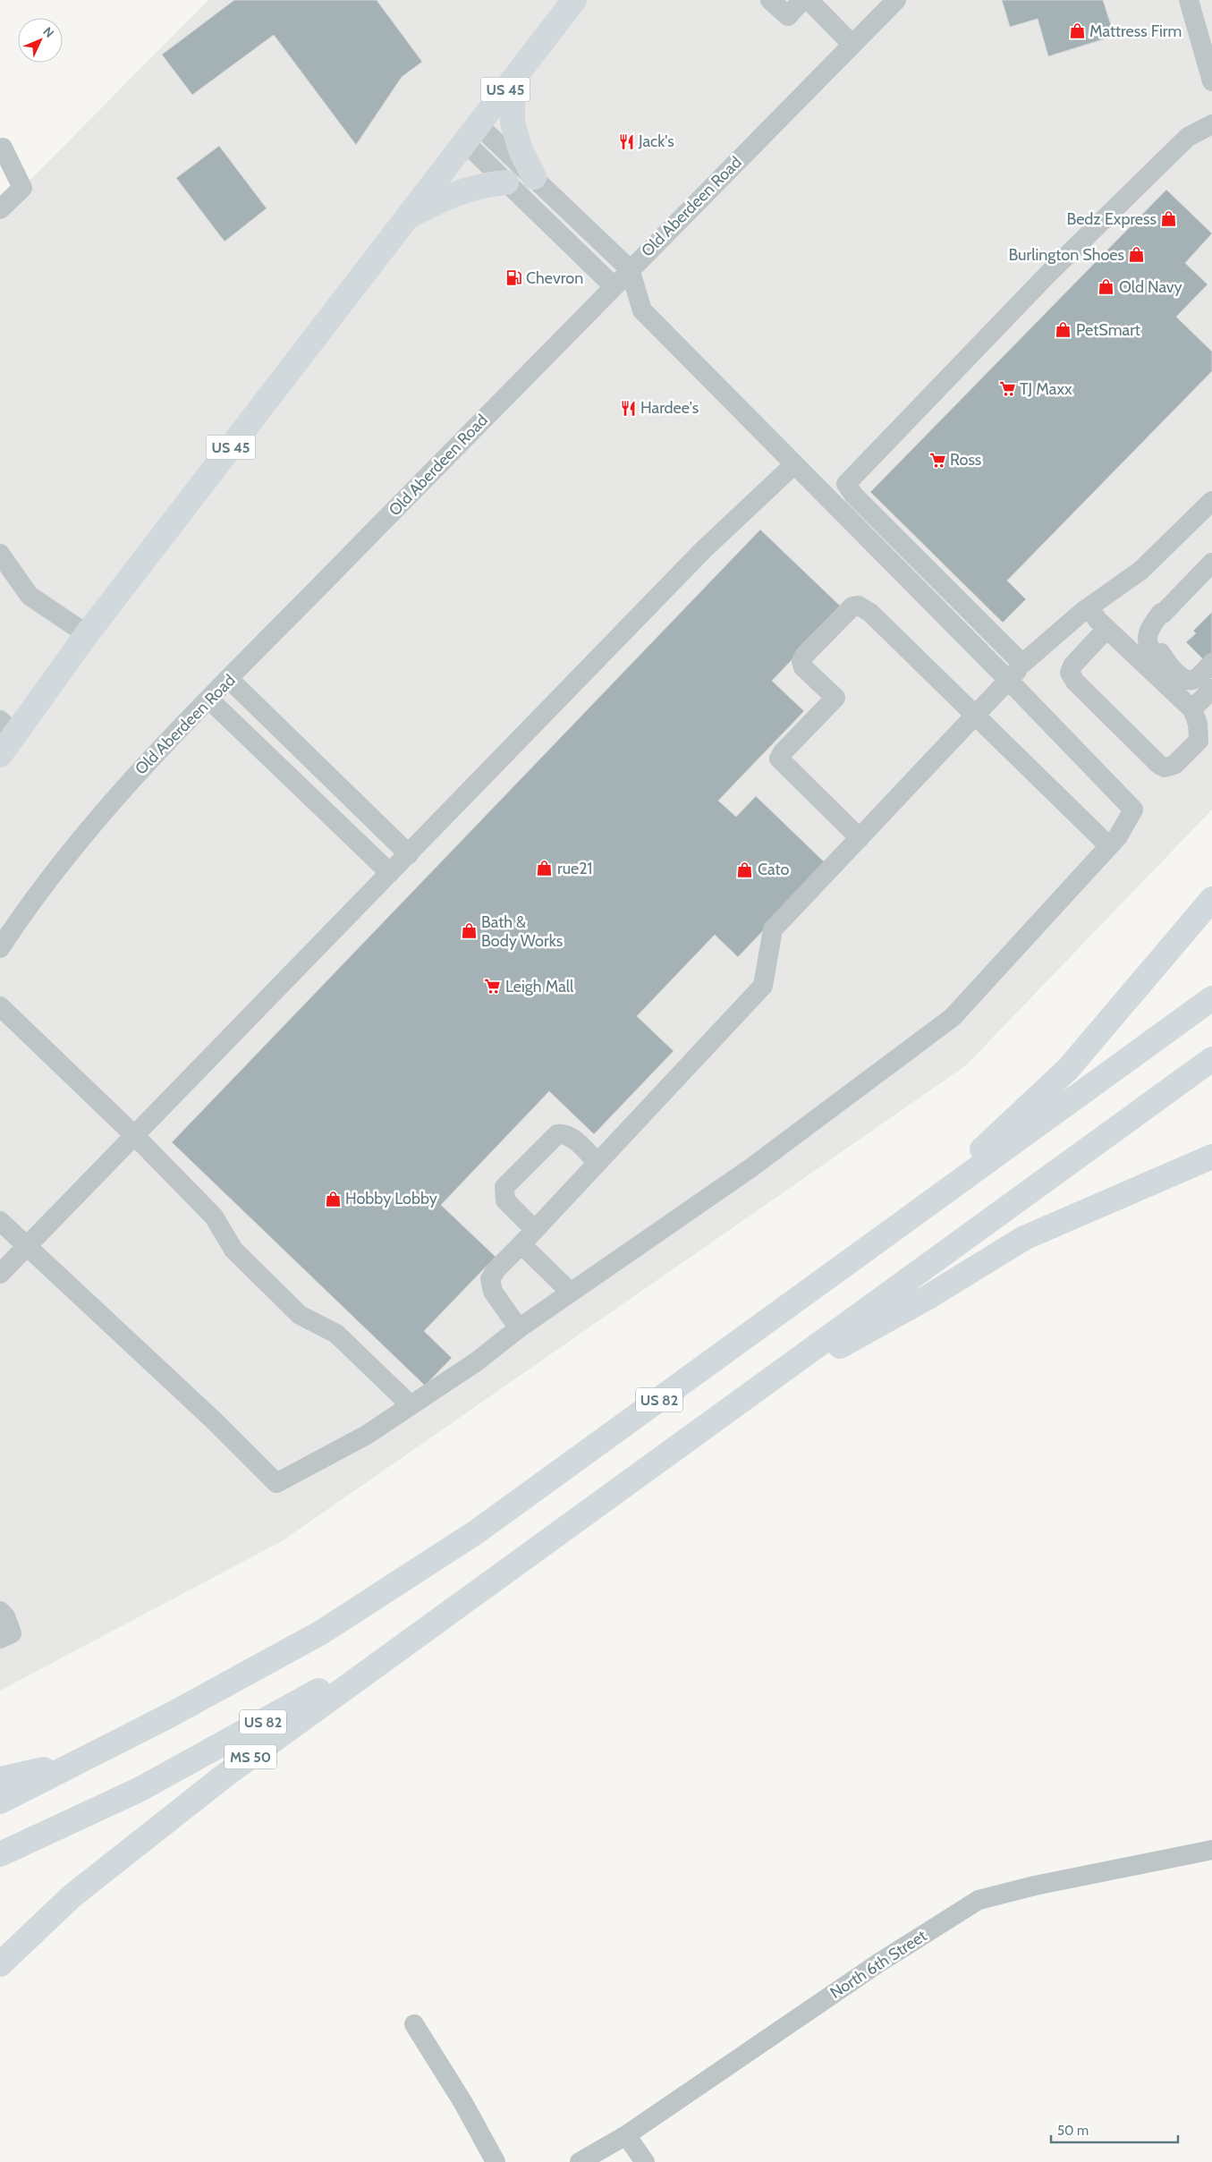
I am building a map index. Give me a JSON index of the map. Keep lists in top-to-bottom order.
{
  "streets": {
    "highway": ["US 45", "US 82", "MS 50"],
    "street": ["Old Aberdeen Road", "North 6th Street"]
  },
  "crossings": [
    ["US 82", "MS 50"]
  ],
  "places": {
    "shop": [
      "Mattress Firm",
      "Bedz Express",
      "Burlington Shoes",
      "Old Navy",
      "PetSmart",
      "rue21",
      "Cato",
      "Bath & Body Works",
      "Hobby Lobby"
    ],
    "restaurant": ["Jack's", "Hardee's"],
    "fuel station": ["Chevron"],
    "supermarket": ["TJ Maxx", "Ross", "Leigh Mall"]
  },
  "scale_bar": "50 m",
  "north": "top right"
}
